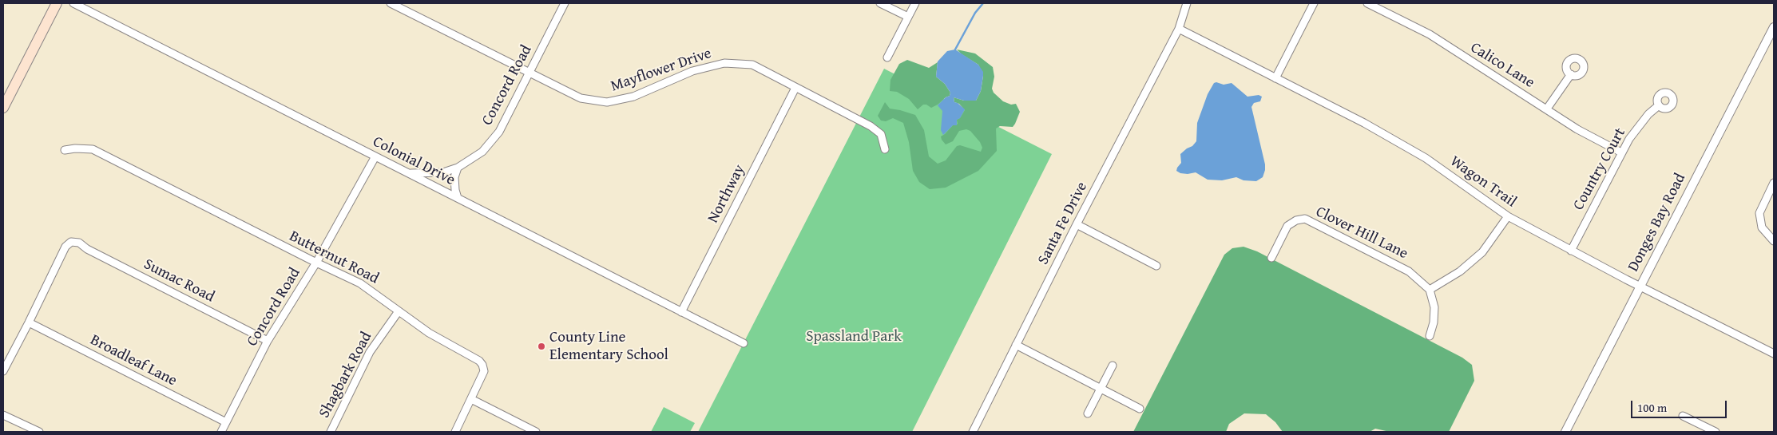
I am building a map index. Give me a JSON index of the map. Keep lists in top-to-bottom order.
{
  "streets": {
    "street": [
      "Calico Lane",
      "Mayflower Drive",
      "Concord Road",
      "Colonial Drive",
      "Country Court",
      "Wagon Trail",
      "Northway",
      "Donges Bay Road",
      "Santa Fe Drive",
      "Clover Hill Lane",
      "Butternut Road",
      "Sumac Road",
      "Broadleaf Lane",
      "Shagbark Road"
    ]
  },
  "crossings": [
    ["Calico Lane", "Country Court"],
    ["Mayflower Drive", "Concord Road"],
    ["Mayflower Drive", "Northway"],
    ["Concord Road", "Colonial Drive"],
    ["Concord Road", "Butternut Road"],
    ["Concord Road", "Sumac Road"],
    ["Concord Road", "Broadleaf Lane"],
    ["Colonial Drive", "Northway"],
    ["Country Court", "Wagon Trail"],
    ["Wagon Trail", "Donges Bay Road"],
    ["Wagon Trail", "Santa Fe Drive"],
    ["Butternut Road", "Shagbark Road"],
    ["Sumac Road", "Broadleaf Lane"]
  ],
  "parks": ["Spassland Park"],
  "places": ["County Line Elementary School"],
  "scale_bar": "100 m"
}
